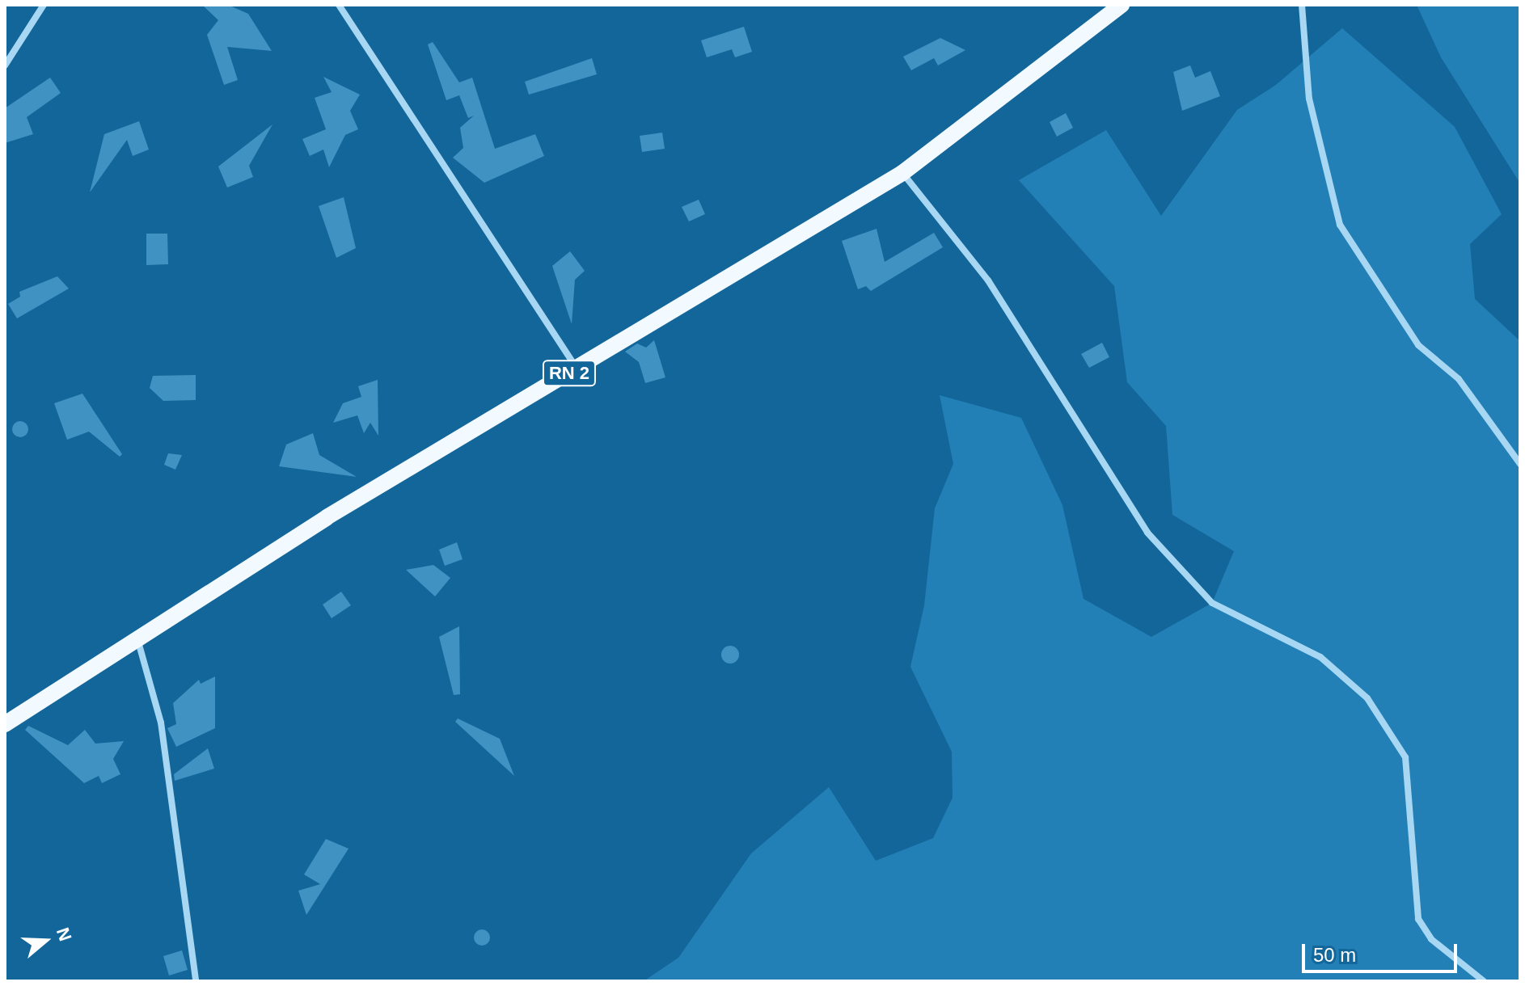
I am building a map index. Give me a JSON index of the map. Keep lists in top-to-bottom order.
{
  "streets": {
    "main road": ["RN 2"]
  },
  "scale_bar": "50 m",
  "north": "right"
}
